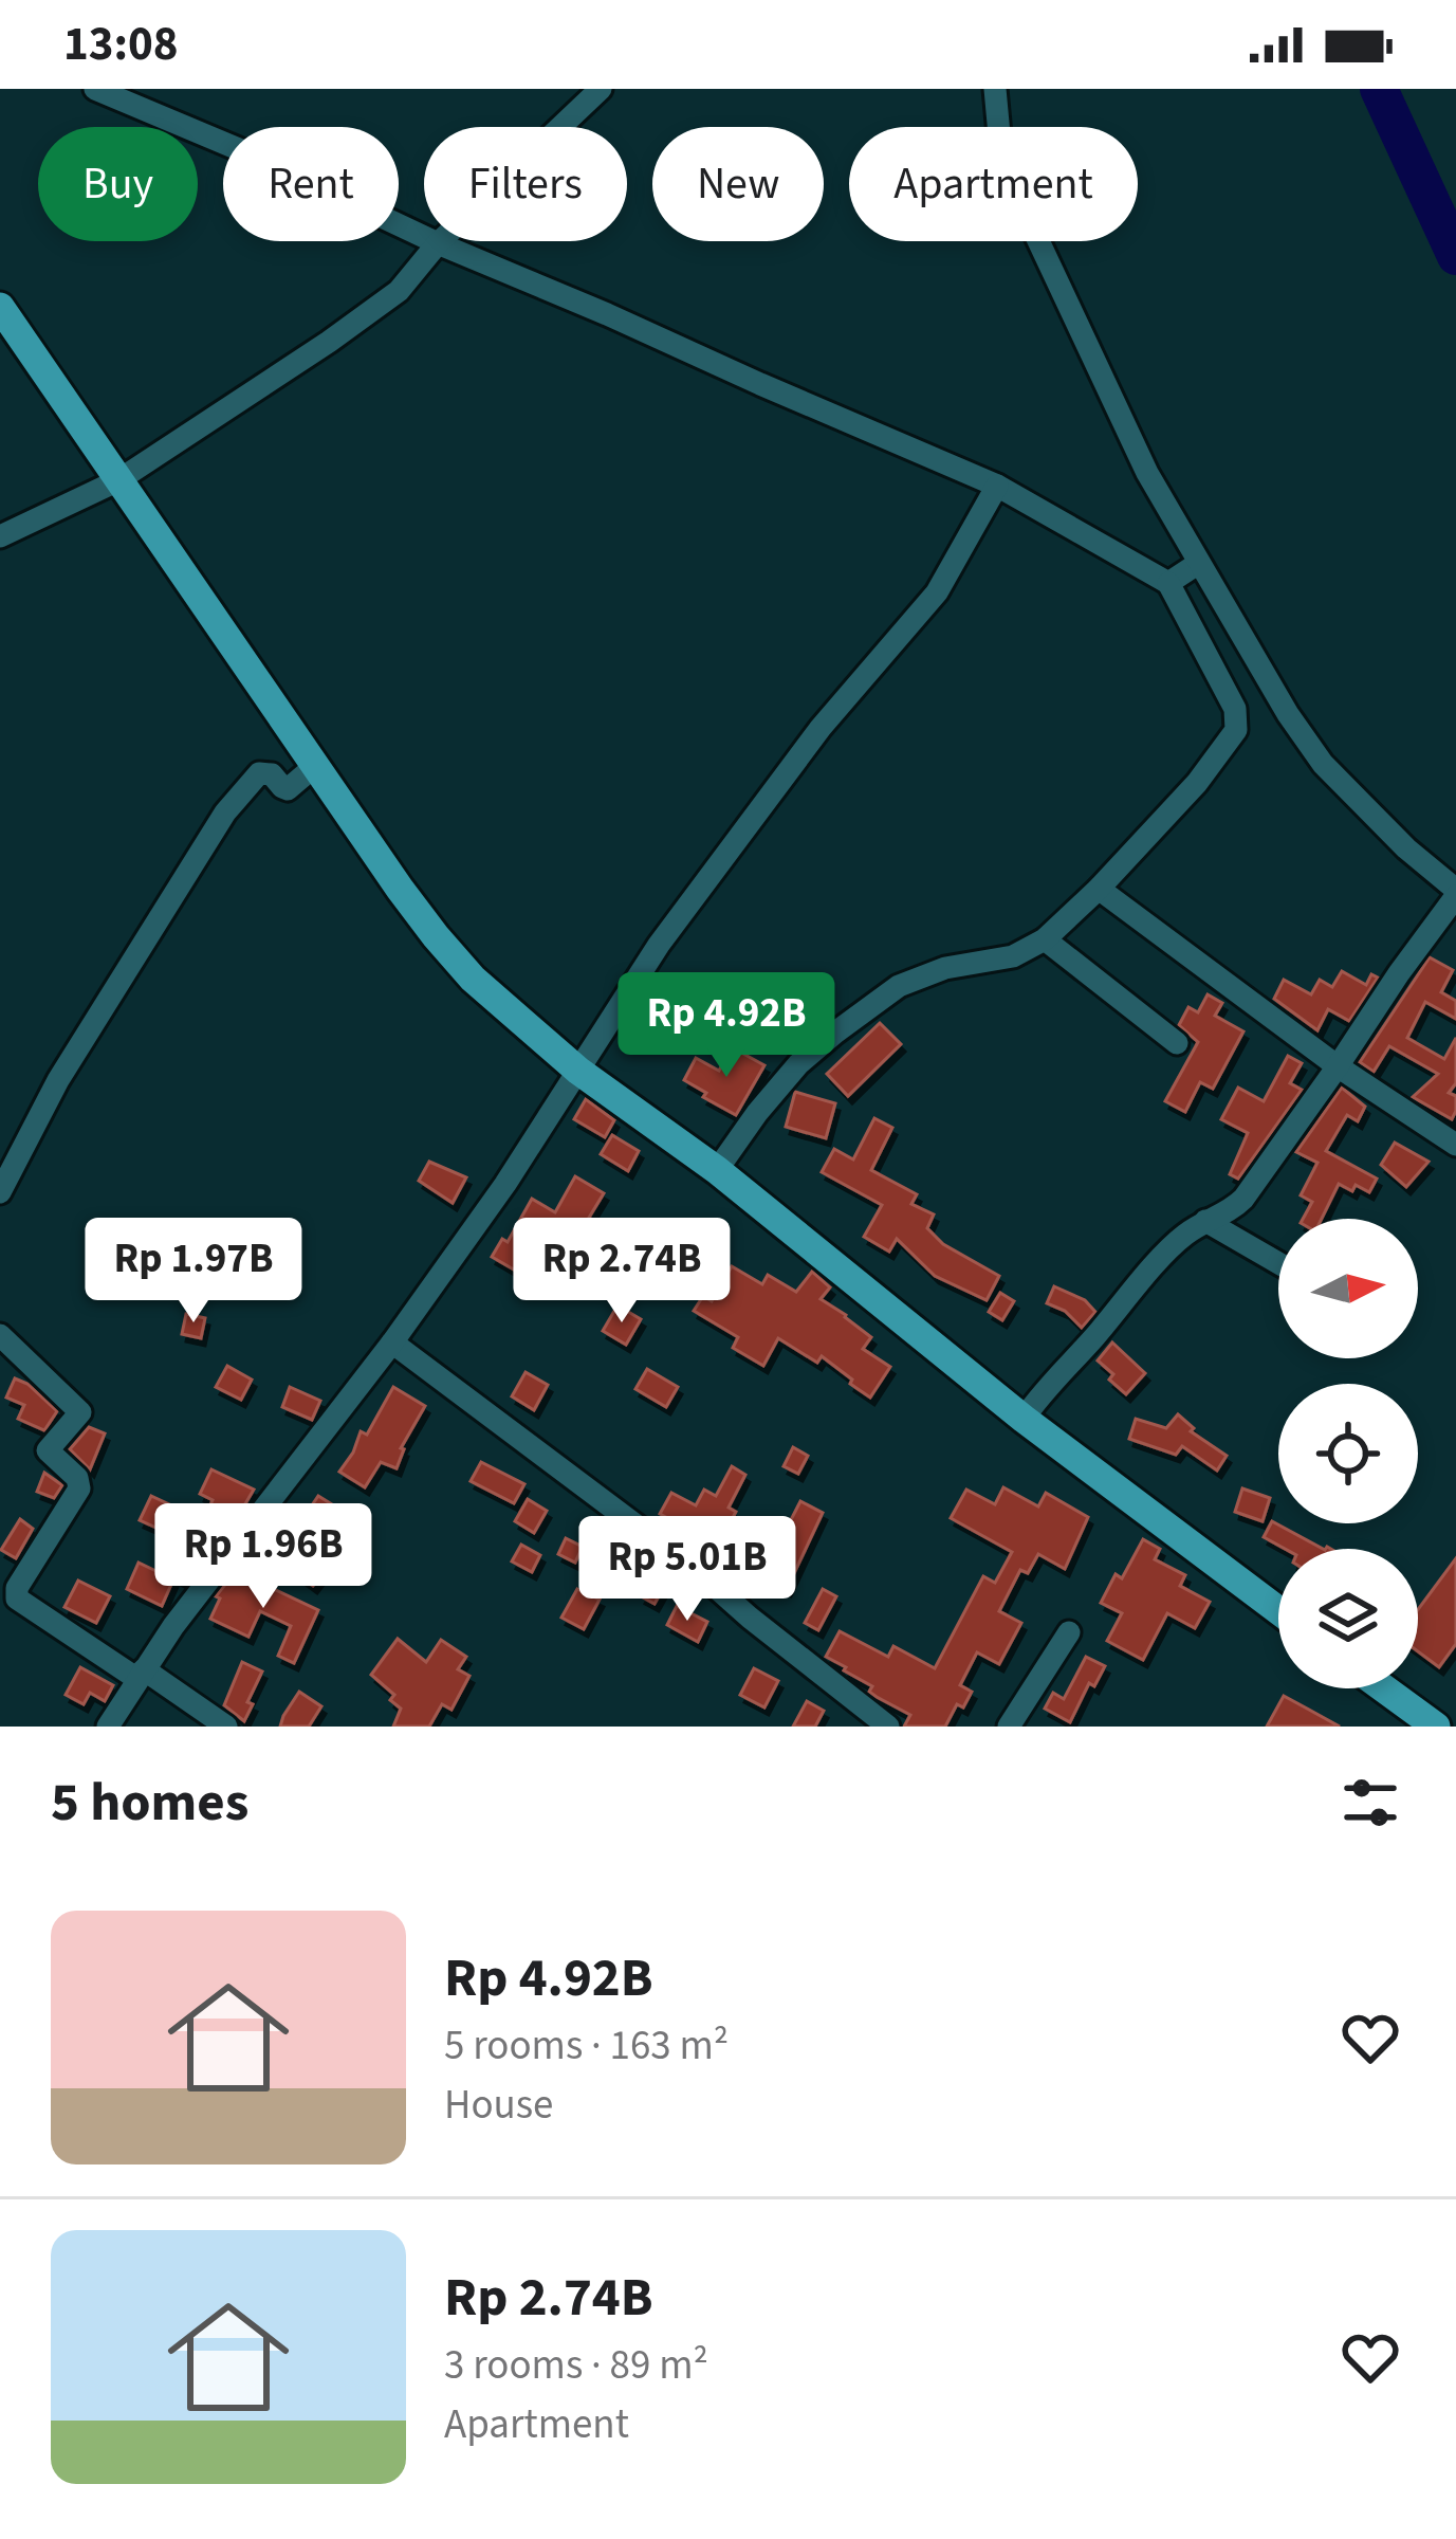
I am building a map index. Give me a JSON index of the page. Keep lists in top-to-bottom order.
{
  "north": "right",
  "page": {
    "status": "13:08",
    "chip": [
      "Buy",
      "Rent",
      "Filters",
      "New",
      "Apartment"
    ],
    "price": [
      "Rp 4.92B",
      "Rp 1.97B",
      "Rp 2.74B",
      "Rp 1.96B",
      "Rp 5.01B"
    ],
    "heading": "5 homes",
    "list": [
      {
        "name": "Rp 4.92B",
        "note": "5 rooms · 163 m² · House"
      },
      {
        "name": "Rp 2.74B",
        "note": "3 rooms · 89 m² · Apartment"
      }
    ]
  }
}
